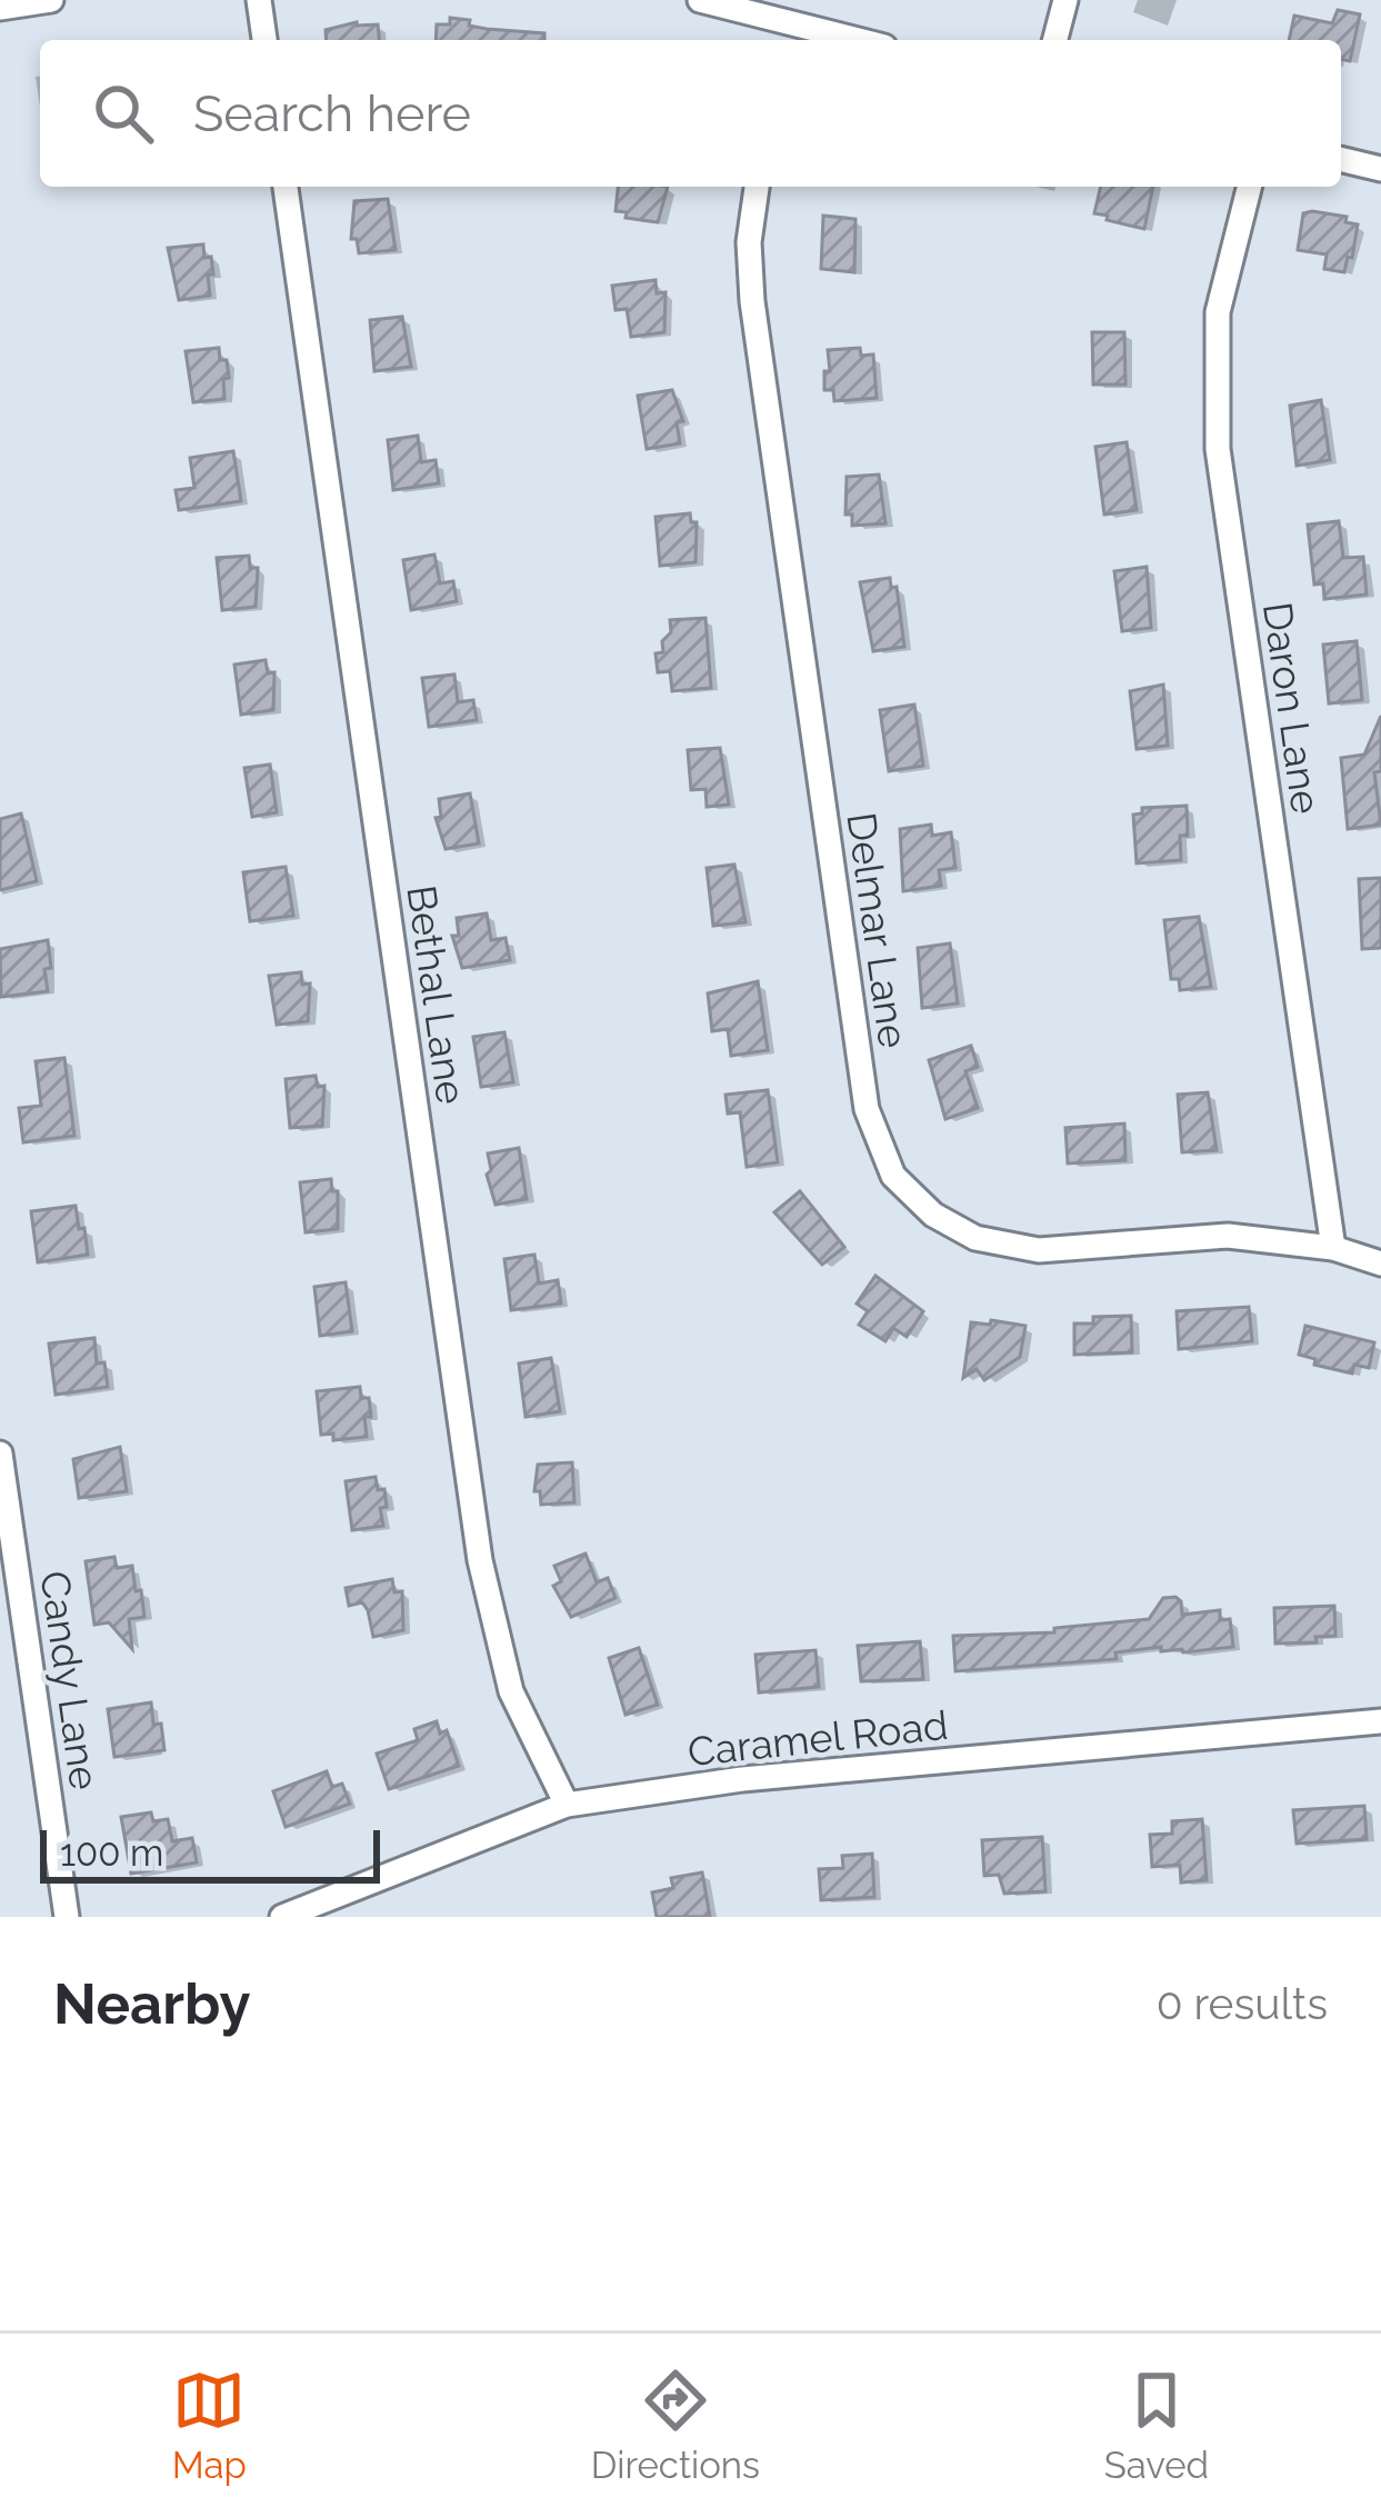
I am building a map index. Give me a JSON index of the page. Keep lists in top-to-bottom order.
{
  "streets": {
    "street": [
      "Daron Lane",
      "Delmar Lane",
      "Bethal Lane",
      "Candy Lane",
      "Caramel Road"
    ]
  },
  "crossings": [
    ["Daron Lane", "Delmar Lane"],
    ["Bethal Lane", "Caramel Road"]
  ],
  "scale_bar": "100 m",
  "page": {
    "search": "Search here",
    "scale": "100 m",
    "heading": ["Nearby", "0 results"],
    "nav": ["Map", "Directions", "Saved"]
  }
}
